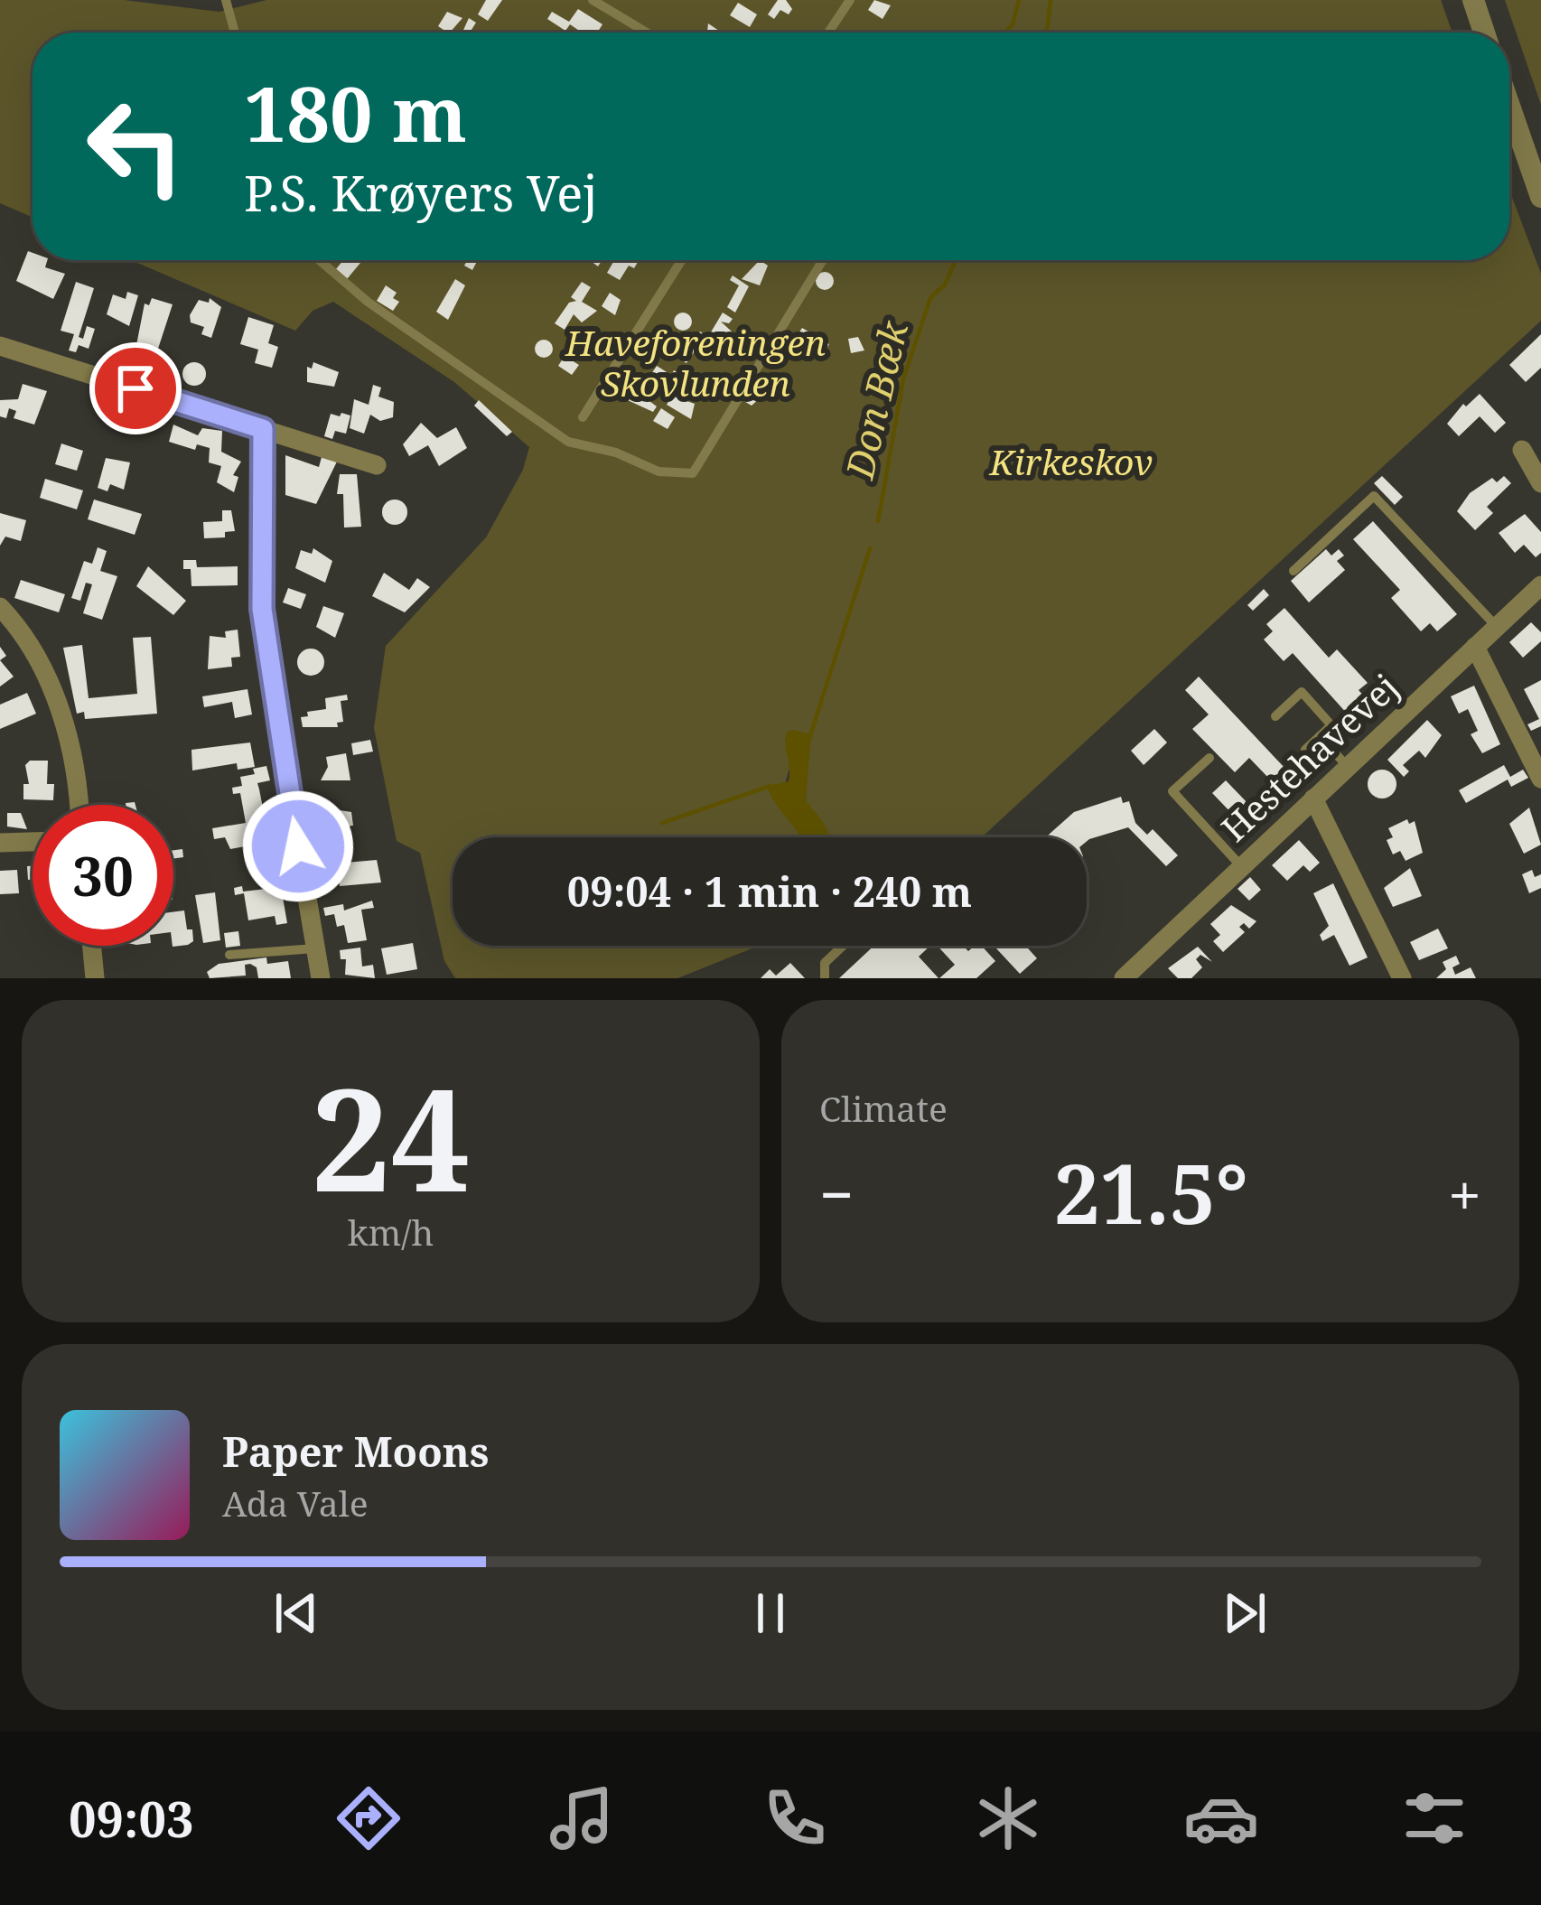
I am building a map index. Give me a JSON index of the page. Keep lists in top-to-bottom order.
{
  "streets": {
    "street": ["Hestehavevej"]
  },
  "water": ["Don Bæk"],
  "parks": ["Haveforeningen Skovlunden", "Kirkeskov"],
  "page": {
    "turn": ["180 m", "P.S. Krøyers Vej"],
    "limit": "30",
    "trip": "09:04 · 1 min · 240 m",
    "tile": [
      ["24", "km/h"],
      "Climate"
    ],
    "heat": ["−", "21.5°", "+"],
    "song": ["Paper Moons", "Ada Vale"],
    "tabs": "09:03"
  }
}
